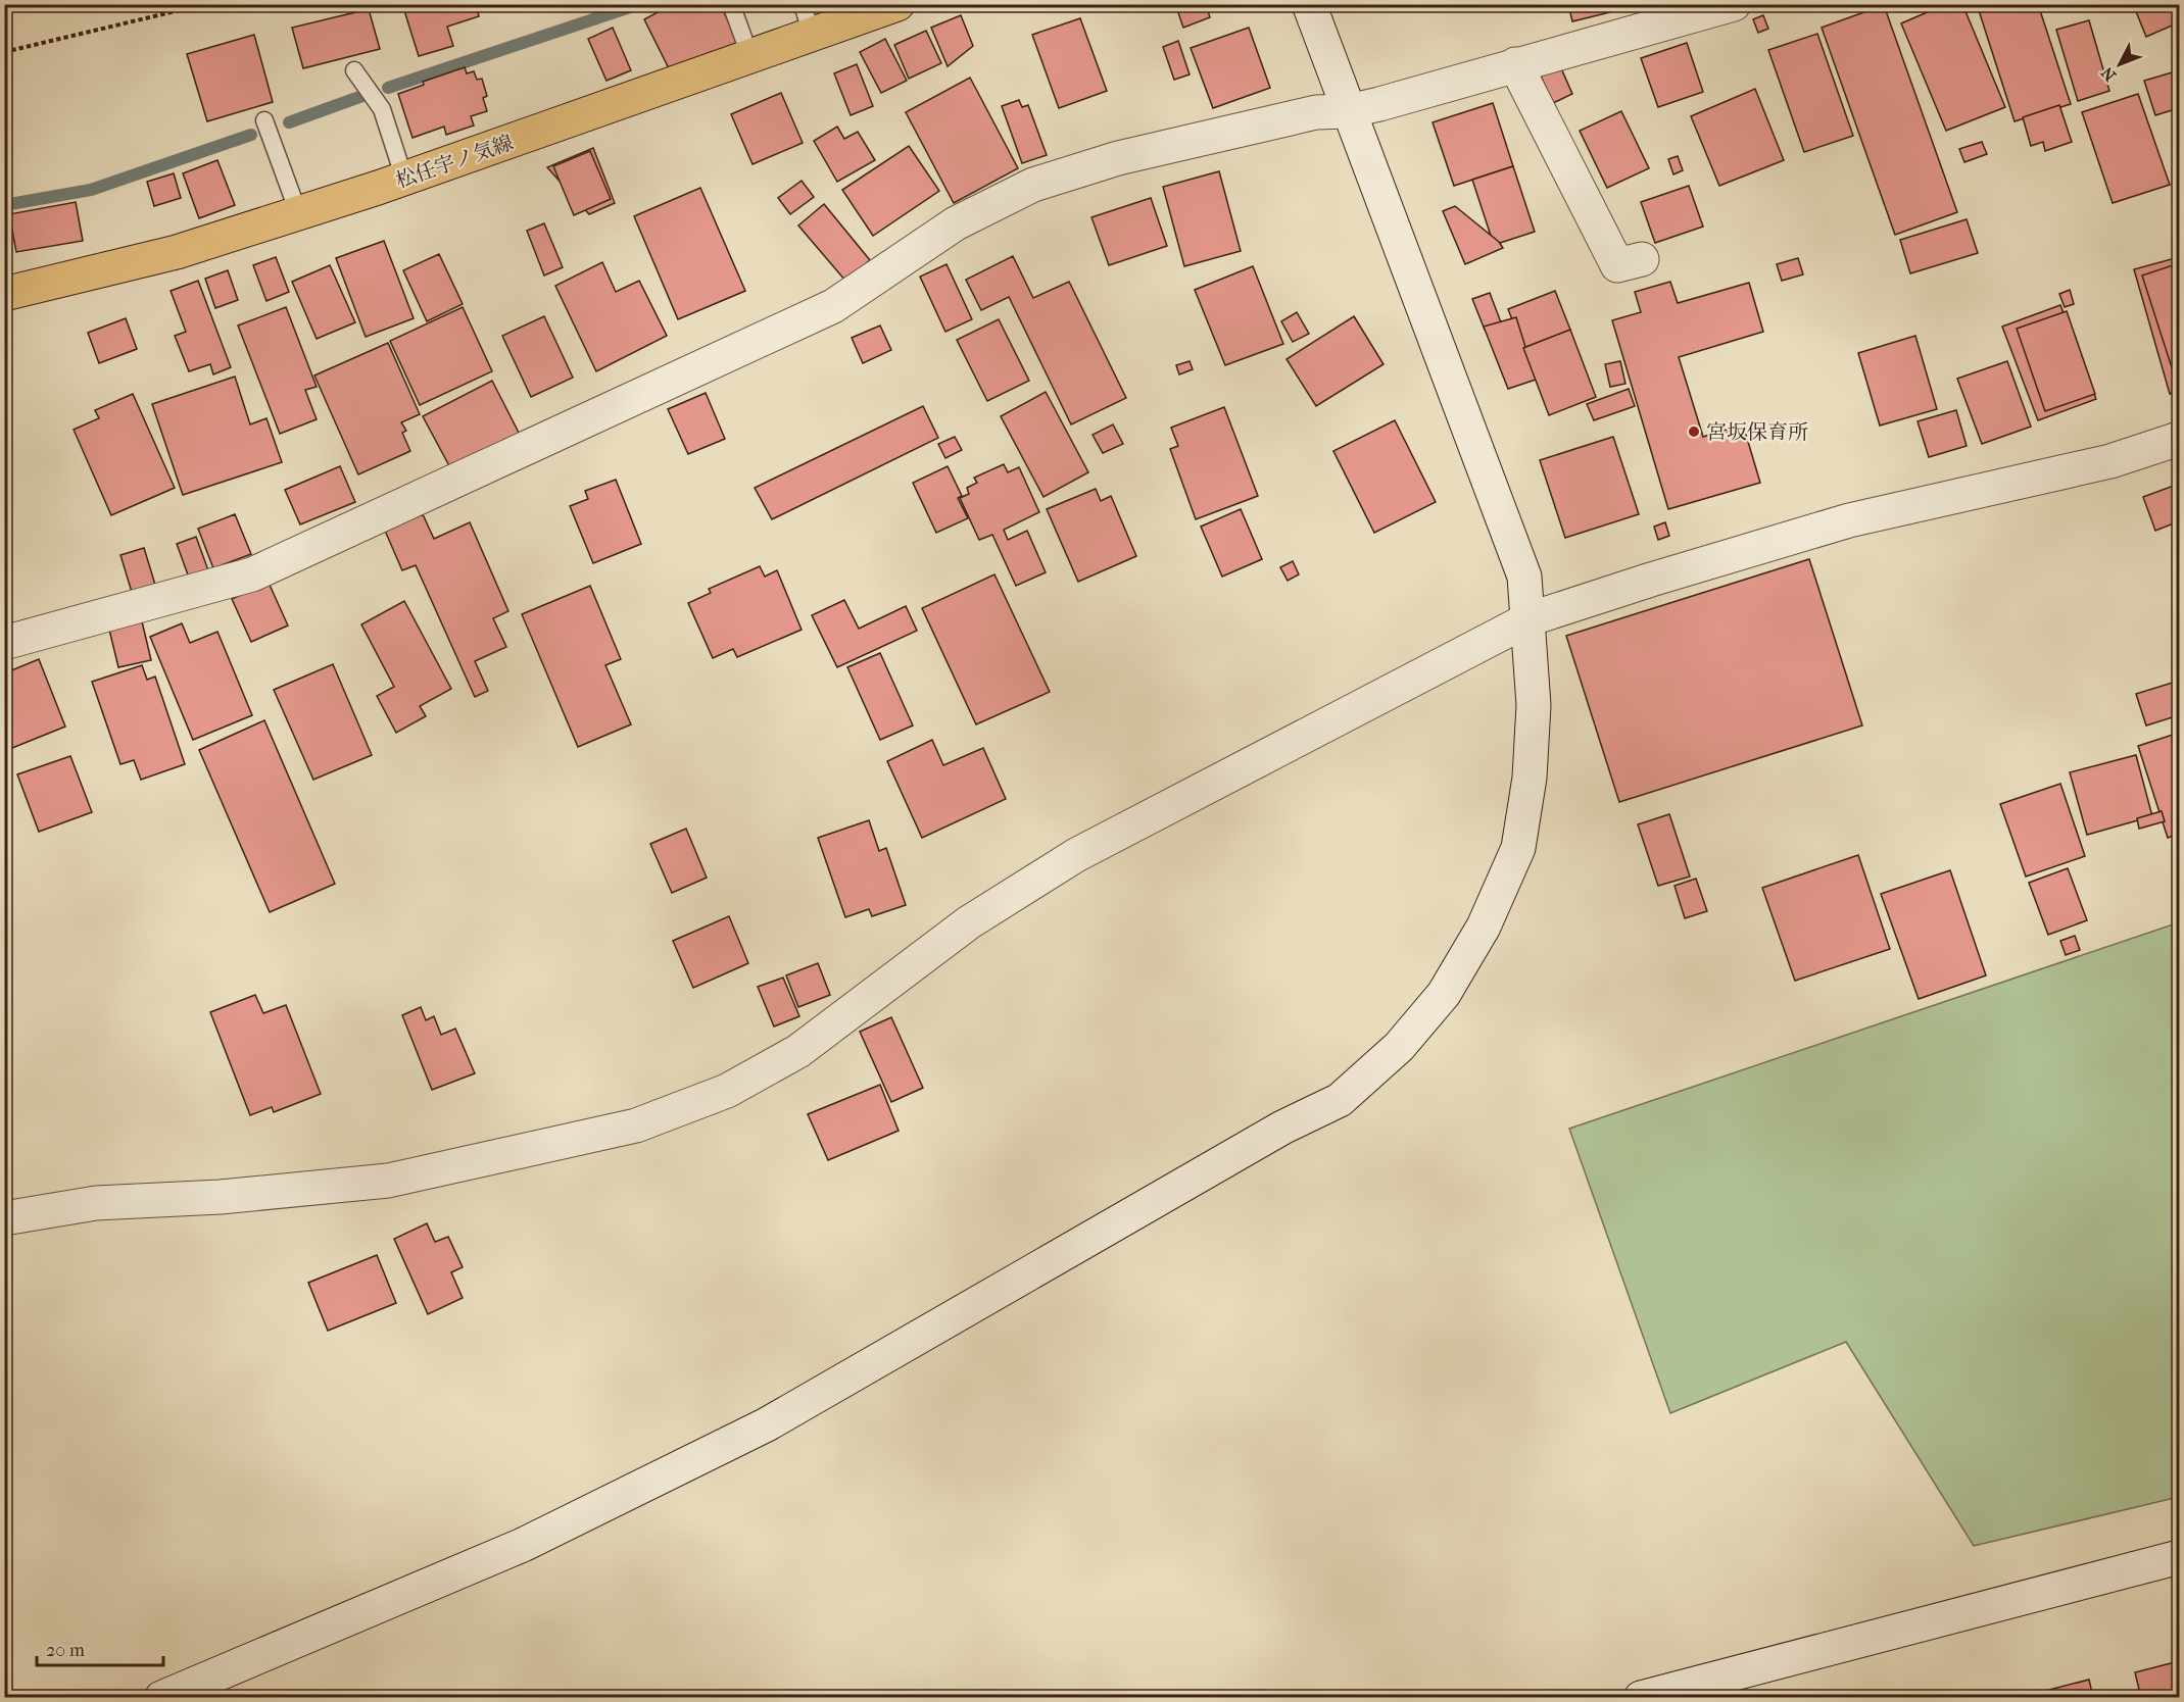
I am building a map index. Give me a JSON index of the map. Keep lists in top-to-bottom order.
{
  "streets": {
    "main road": ["松任宇ノ気線"]
  },
  "places": ["宮坂保育所"],
  "scale_bar": "20 m",
  "north": "bottom left"
}
